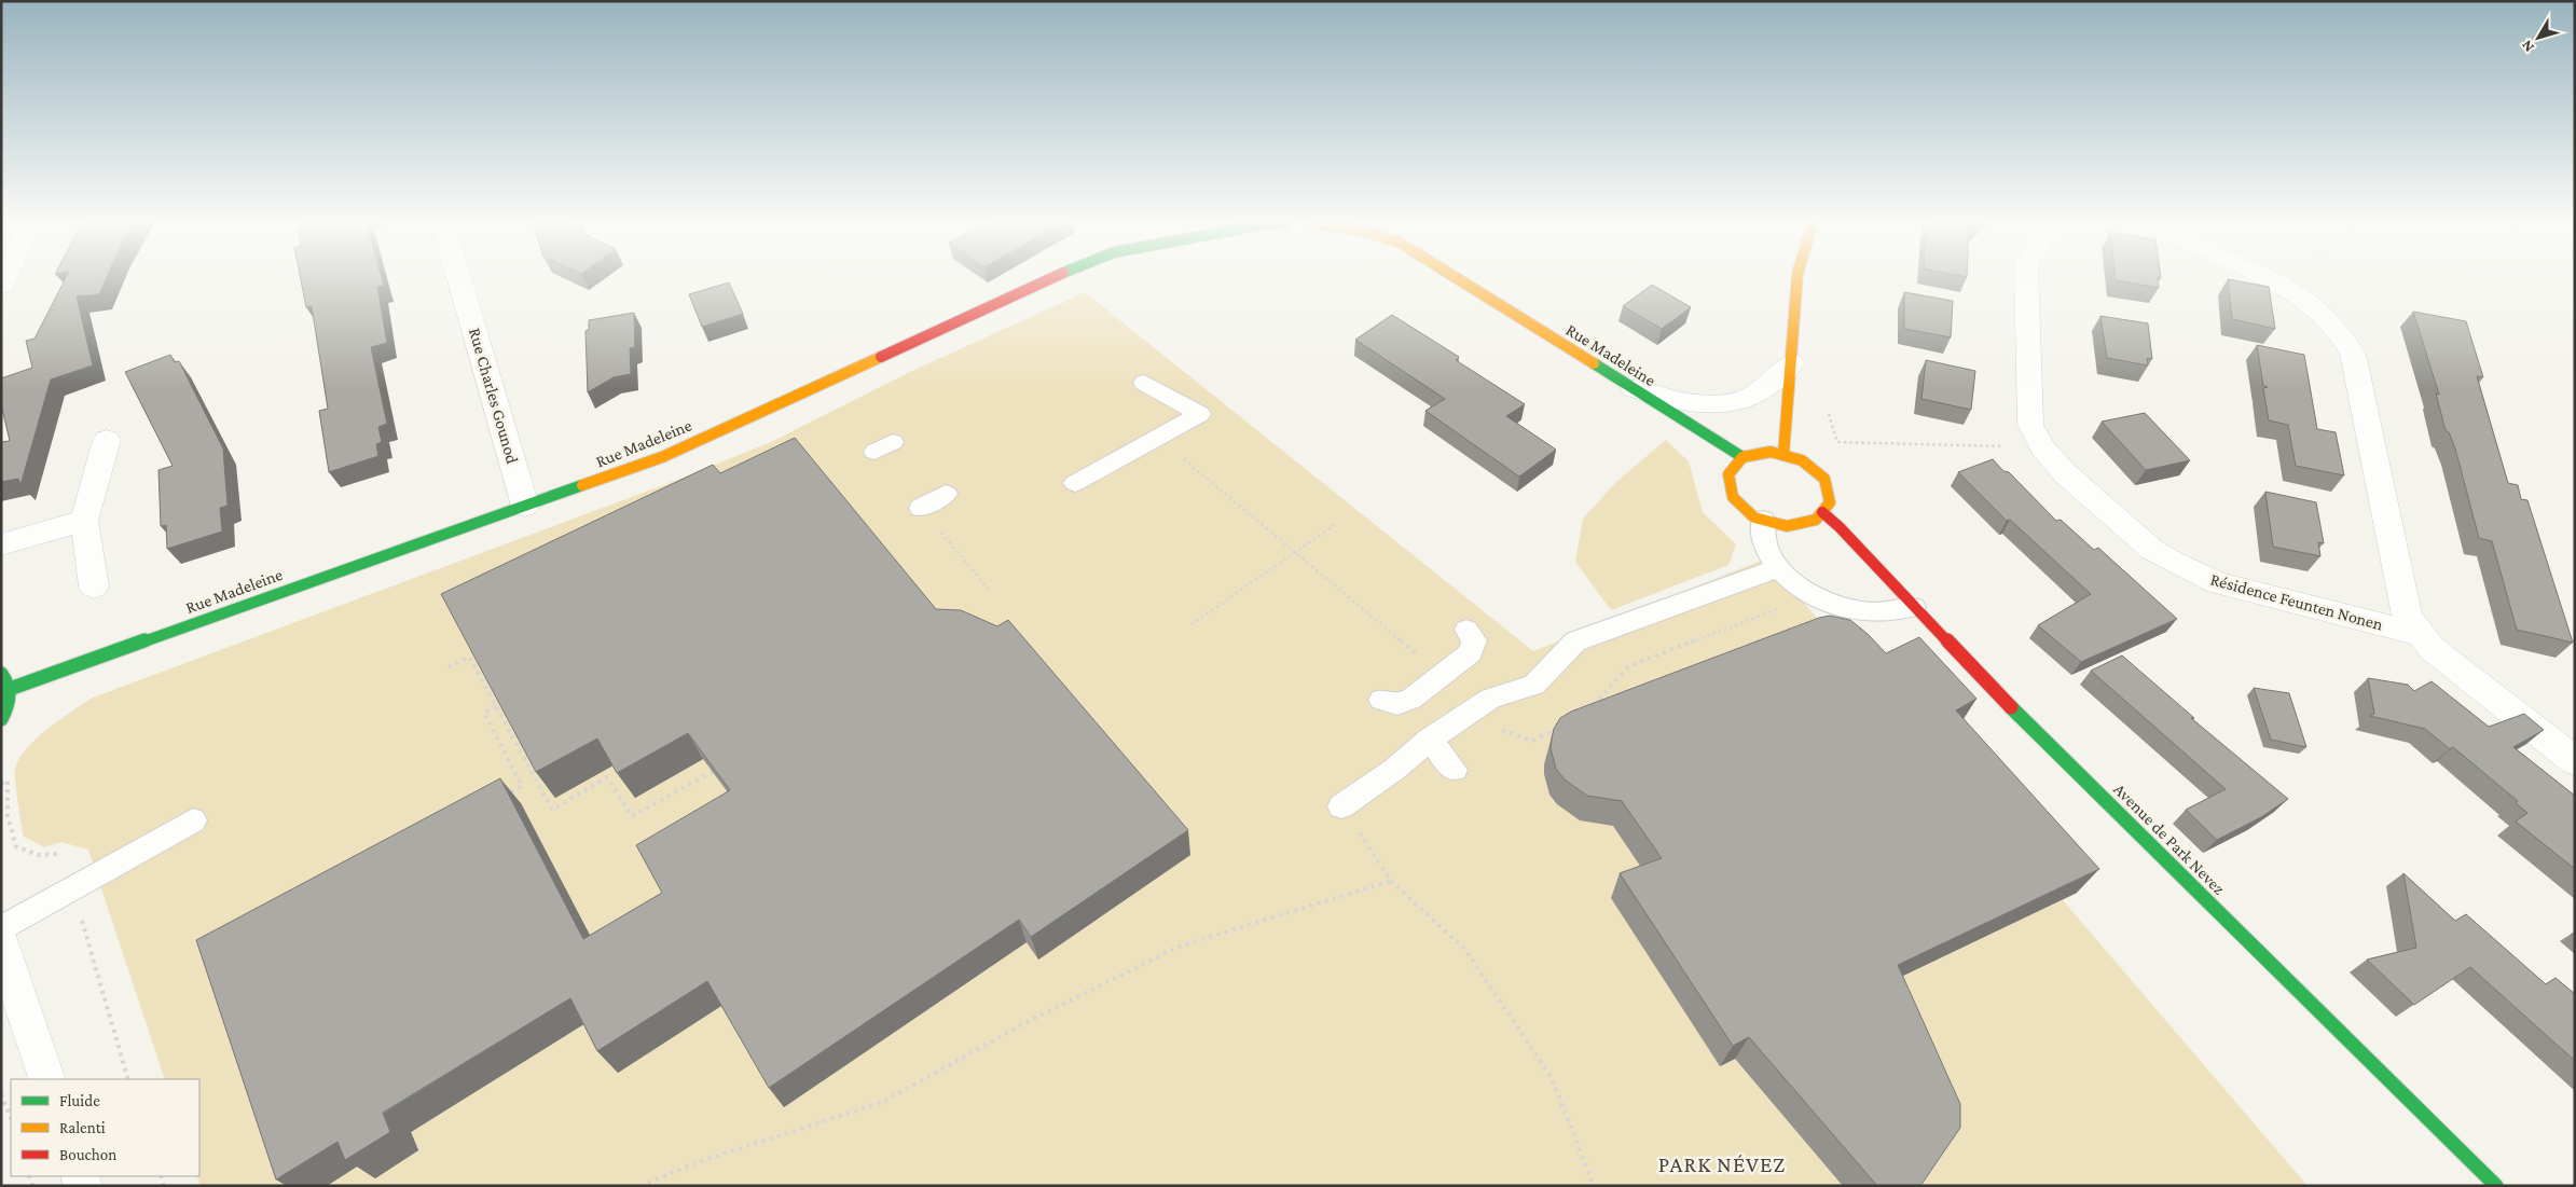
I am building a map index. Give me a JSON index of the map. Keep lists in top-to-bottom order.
{
  "streets": {
    "main road": ["Rue Madeleine", "Avenue de Park Nevez"],
    "street": ["Rue Charles Gounod", "Résidence Feunten Nonen"]
  },
  "crossings": [
    ["Rue Madeleine", "Rue Charles Gounod"],
    ["Rue Madeleine", "Avenue de Park Nevez"]
  ],
  "districts": ["PARK NÉVEZ"],
  "legend": ["Fluide", "Ralenti", "Bouchon"],
  "north": "bottom left"
}
